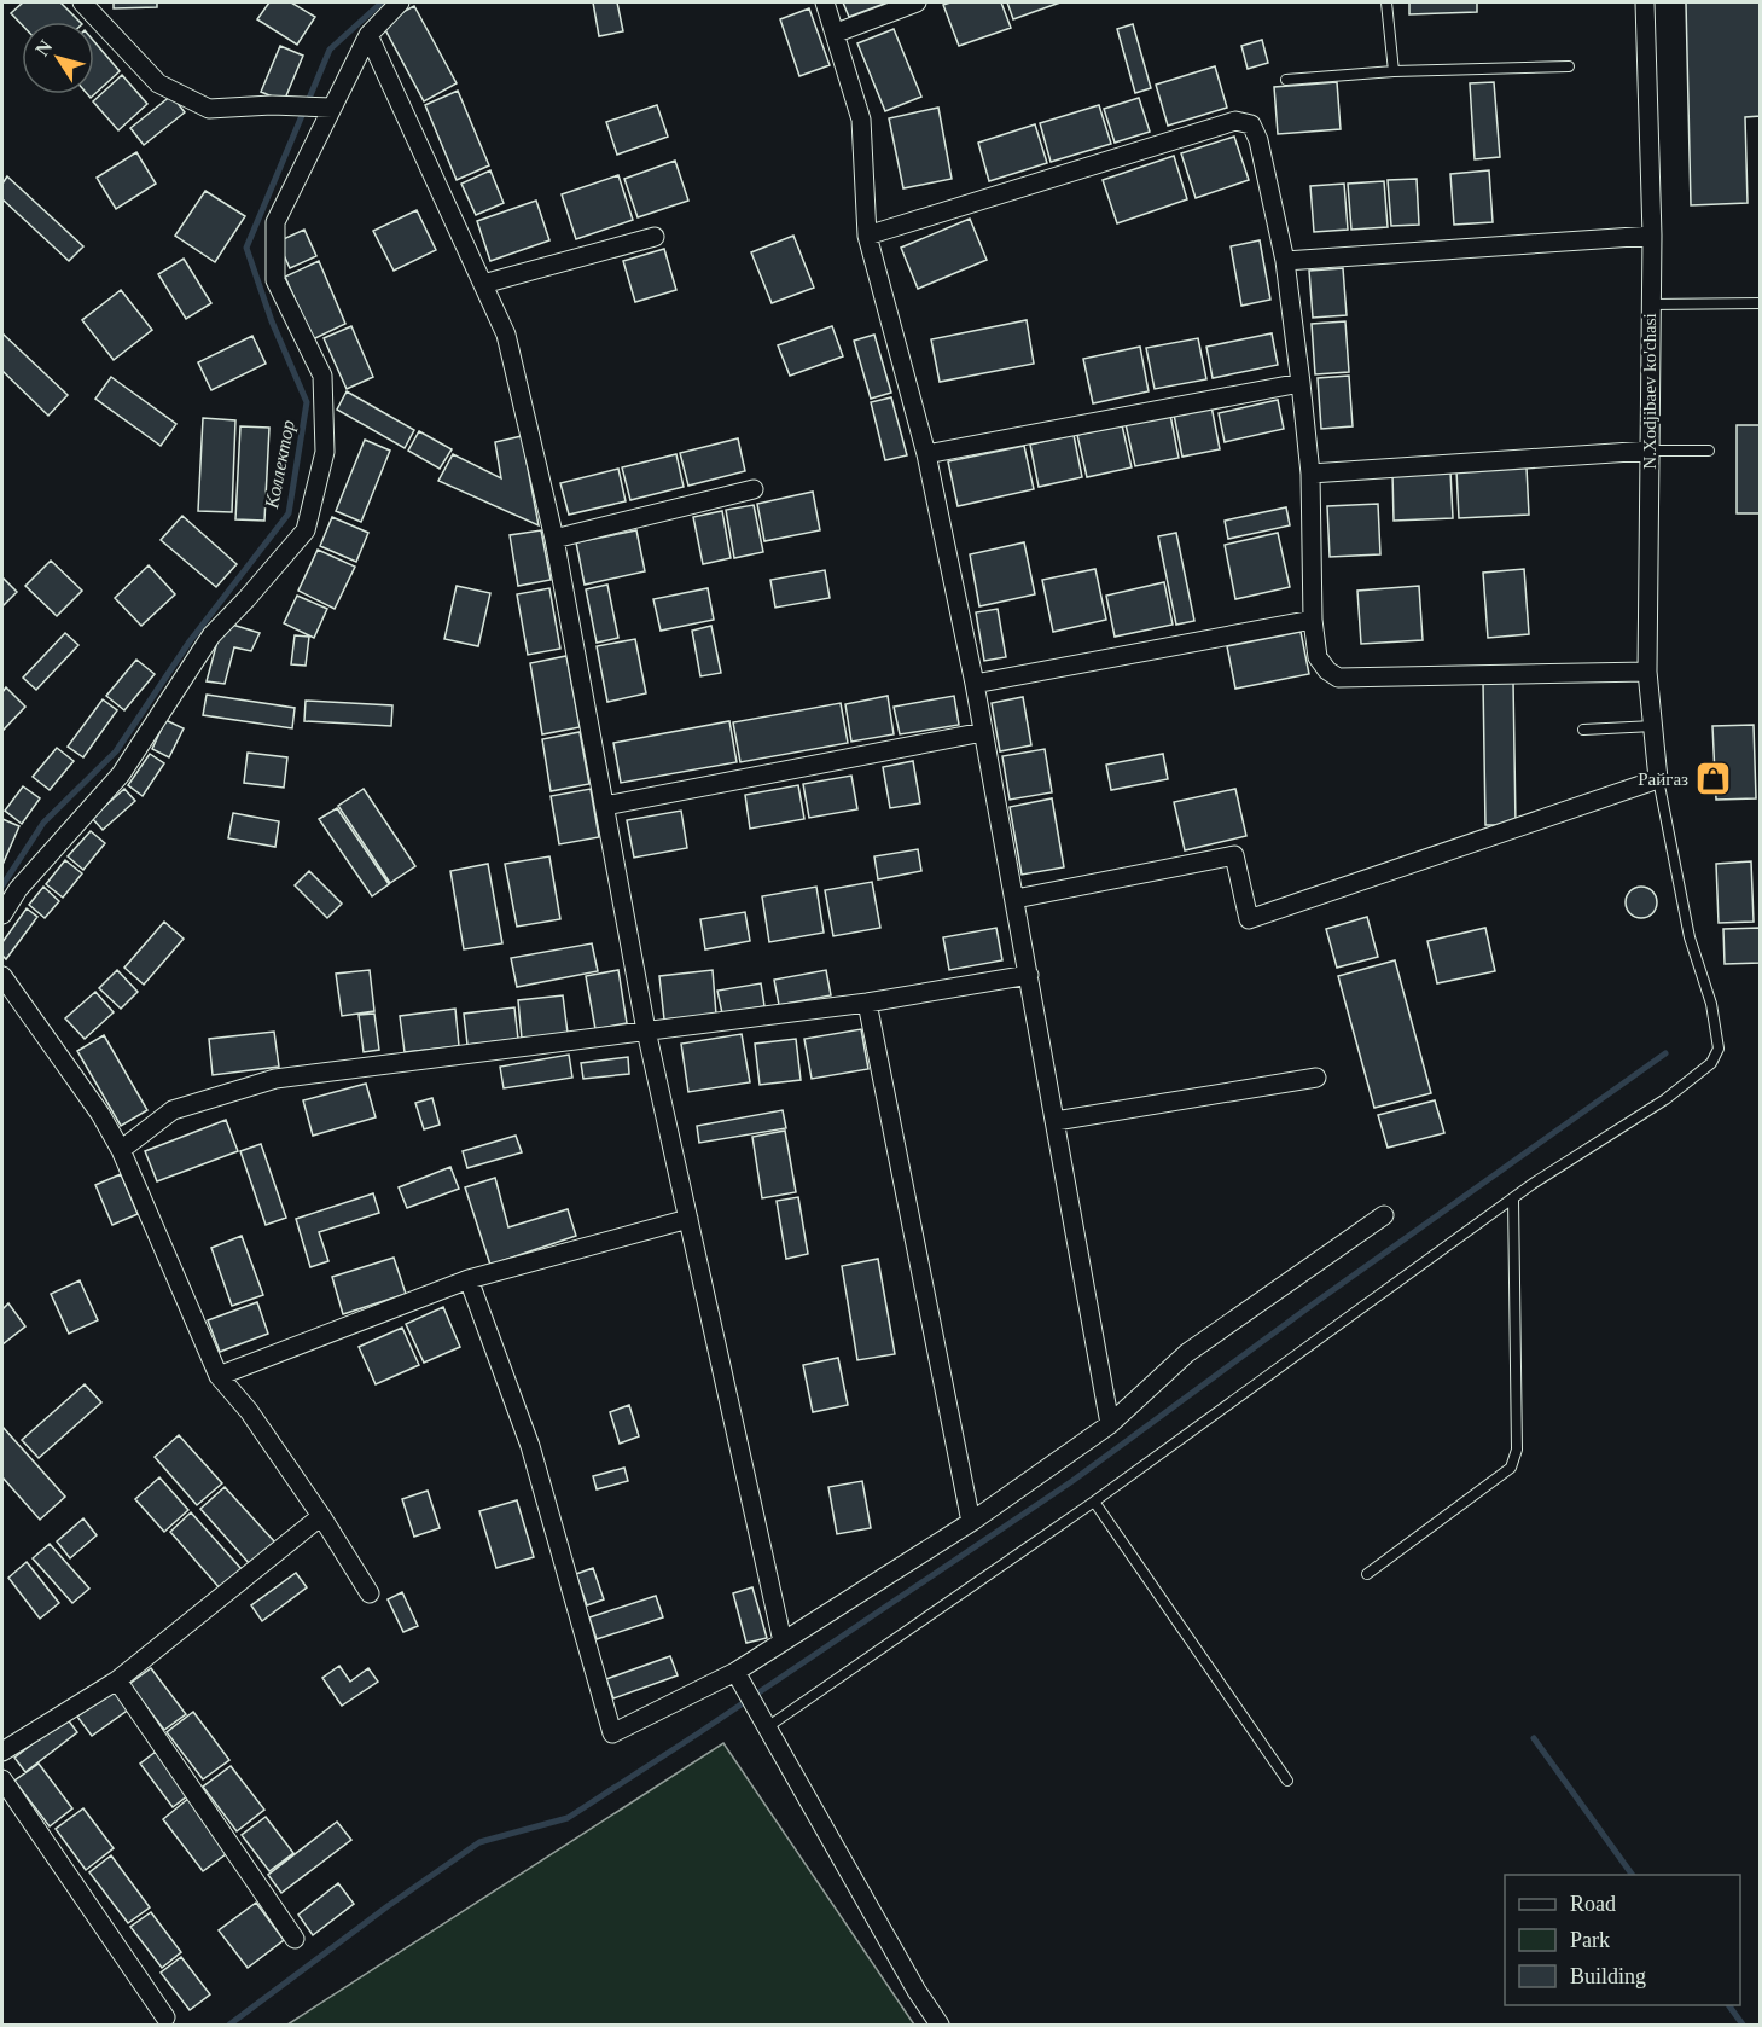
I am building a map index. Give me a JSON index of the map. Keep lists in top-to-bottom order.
{
  "streets": {
    "street": ["N.Xodjibaev ko'chasi"]
  },
  "water": ["Коллектор"],
  "places": {
    "shop": ["Райгаз"]
  },
  "legend": ["Road", "Park", "Building"],
  "north": "top left"
}
